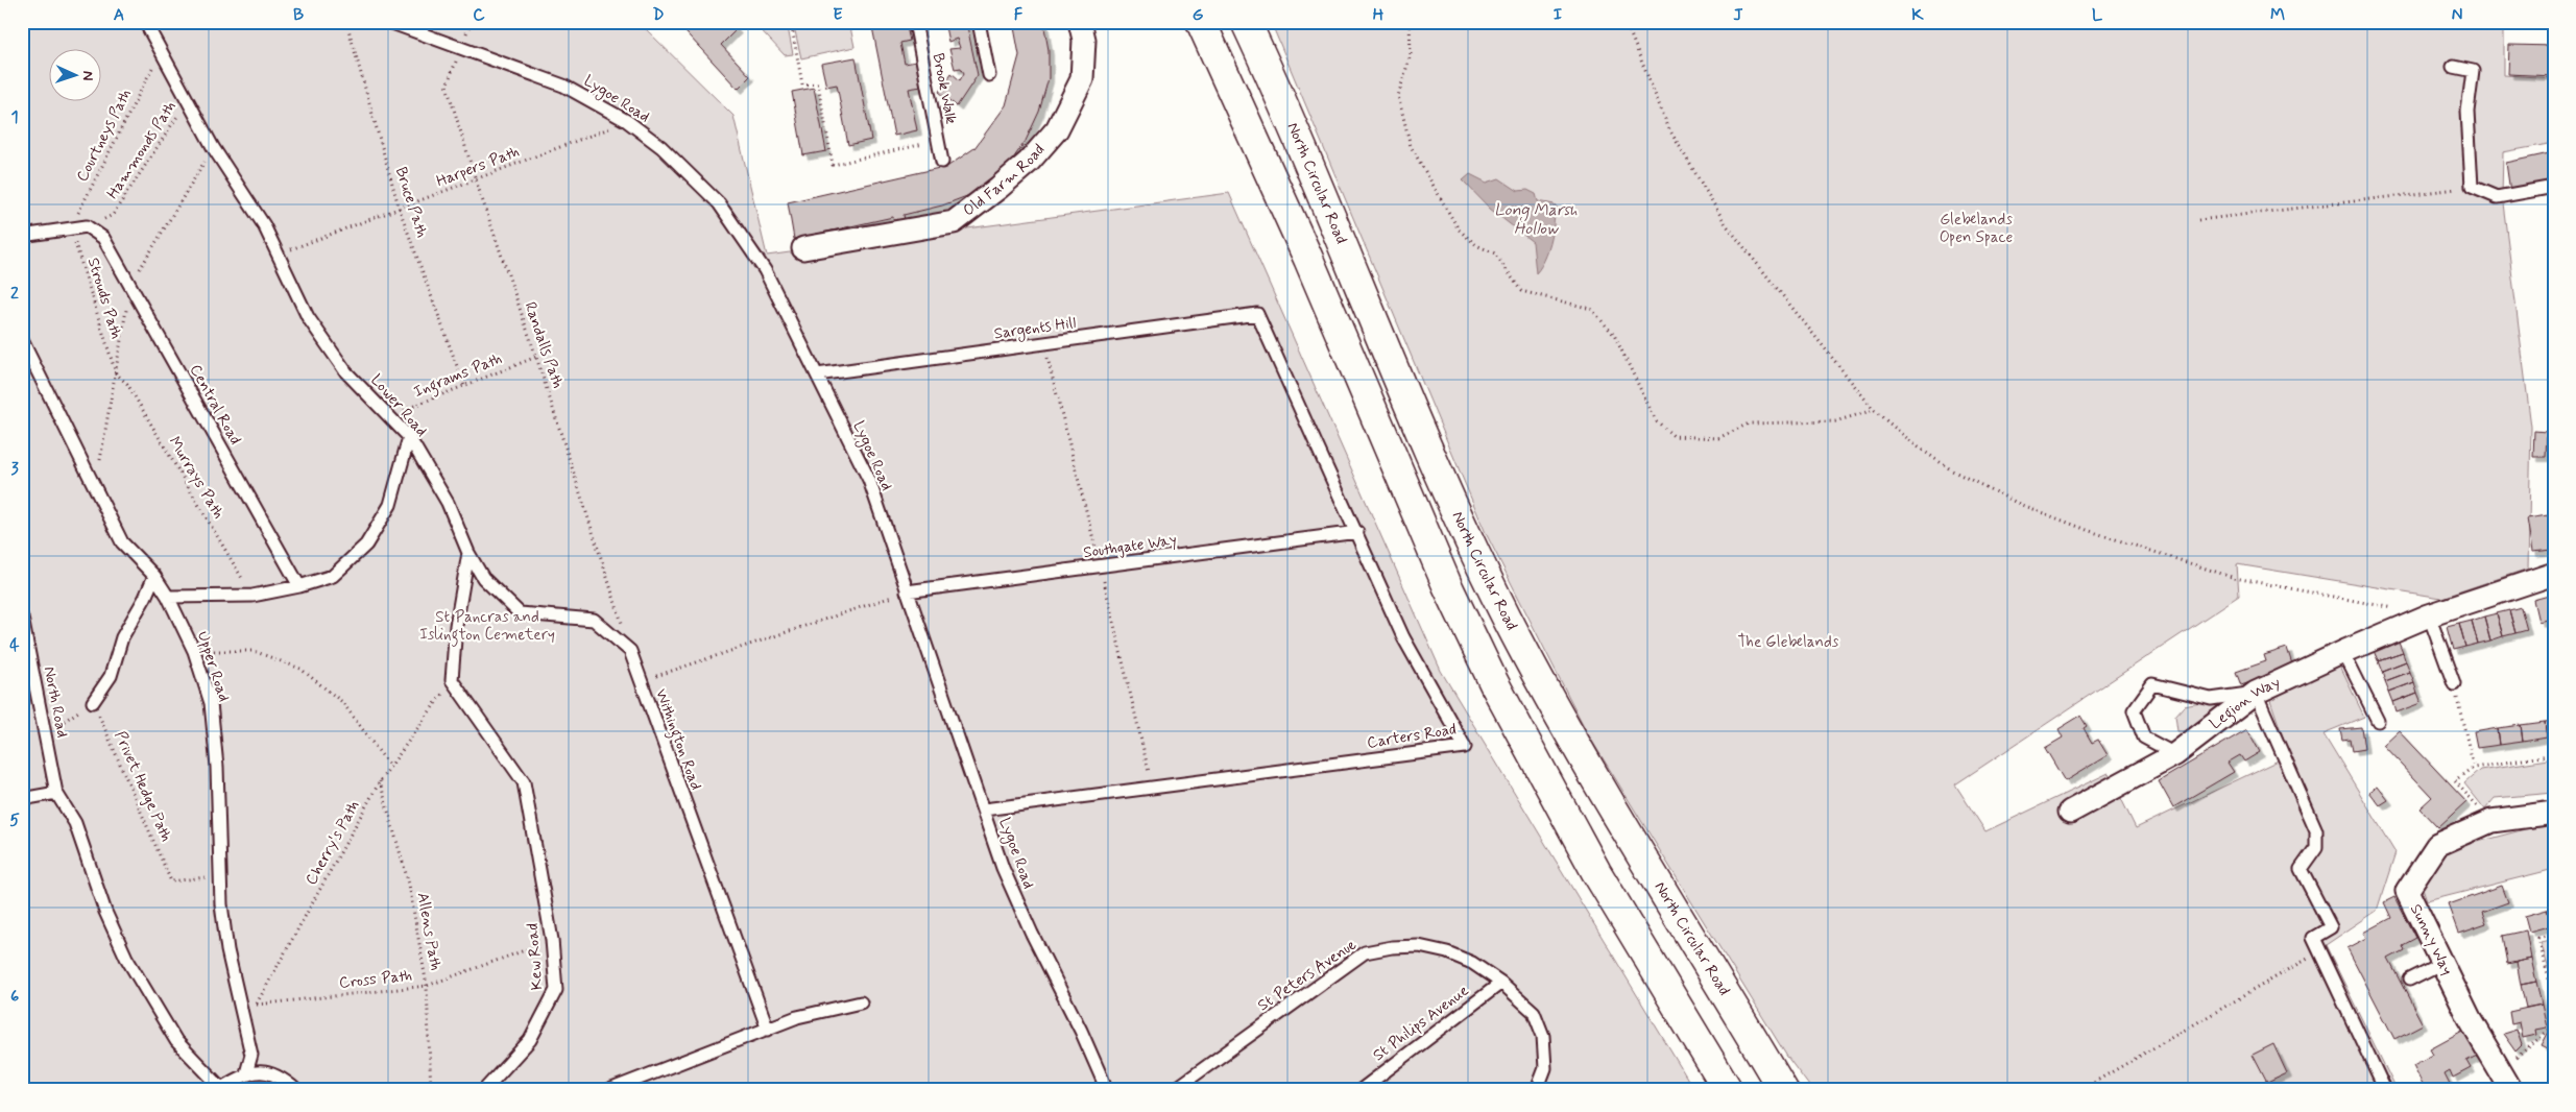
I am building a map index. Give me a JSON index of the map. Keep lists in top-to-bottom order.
{
  "streets": {
    "highway": ["North Circular Road"],
    "street": ["Old Farm Road", "Legion Way", "Sunny Way"],
    "lane": [
      "Brook Walk",
      "Lygoe Road",
      "Sargents Hill",
      "Central Road",
      "Lower Road",
      "Southgate Way",
      "Upper Road",
      "North Road",
      "Carters Road",
      "Withington Road",
      "Kew Road",
      "St Peters Avenue",
      "St Philips Avenue"
    ],
    "path": [
      "Courtneys Path",
      "Hammonds Path",
      "Harpers Path",
      "Bruce Path",
      "Strouds Path",
      "Randalls Path",
      "Ingrams Path",
      "Murrays Path",
      "Privet Hedge Path",
      "Cherry's Path",
      "Allens Path",
      "Cross Path"
    ]
  },
  "crossings": [
    ["Lygoe Road", "Harpers Path"],
    ["Lygoe Road", "Sargents Hill"],
    ["Lygoe Road", "Randalls Path"],
    ["Lygoe Road", "Southgate Way"],
    ["Lygoe Road", "Carters Road"],
    ["Courtneys Path", "Strouds Path"],
    ["Courtneys Path", "Lower Road"],
    ["Hammonds Path", "Central Road"],
    ["Hammonds Path", "Lower Road"],
    ["Harpers Path", "Bruce Path"],
    ["Harpers Path", "Randalls Path"],
    ["Harpers Path", "Lower Road"],
    ["Bruce Path", "Ingrams Path"],
    ["Strouds Path", "Murrays Path"],
    ["Sargents Hill", "Carters Road"],
    ["Randalls Path", "Ingrams Path"],
    ["Randalls Path", "Withington Road"],
    ["Ingrams Path", "Lower Road"],
    ["Southgate Way", "Carters Road"],
    ["Upper Road", "Privet Hedge Path"],
    ["Upper Road", "Cherry's Path"],
    ["Cherry's Path", "Allens Path"],
    ["Cherry's Path", "Kew Road"],
    ["Cherry's Path", "Cross Path"],
    ["Allens Path", "Cross Path"],
    ["Kew Road", "Cross Path"],
    ["St Peters Avenue", "St Philips Avenue"]
  ],
  "water": ["Long Marsh Hollow"],
  "parks": ["Glebelands Open Space", "St Pancras and Islington Cemetery", "The Glebelands"],
  "north": "right",
  "grid": {
    "columns": [
      "A",
      "B",
      "C",
      "D",
      "E",
      "F",
      "G",
      "H",
      "I",
      "J",
      "K",
      "L",
      "M",
      "N"
    ],
    "rows": [
      "1",
      "2",
      "3",
      "4",
      "5",
      "6"
    ]
  }
}
